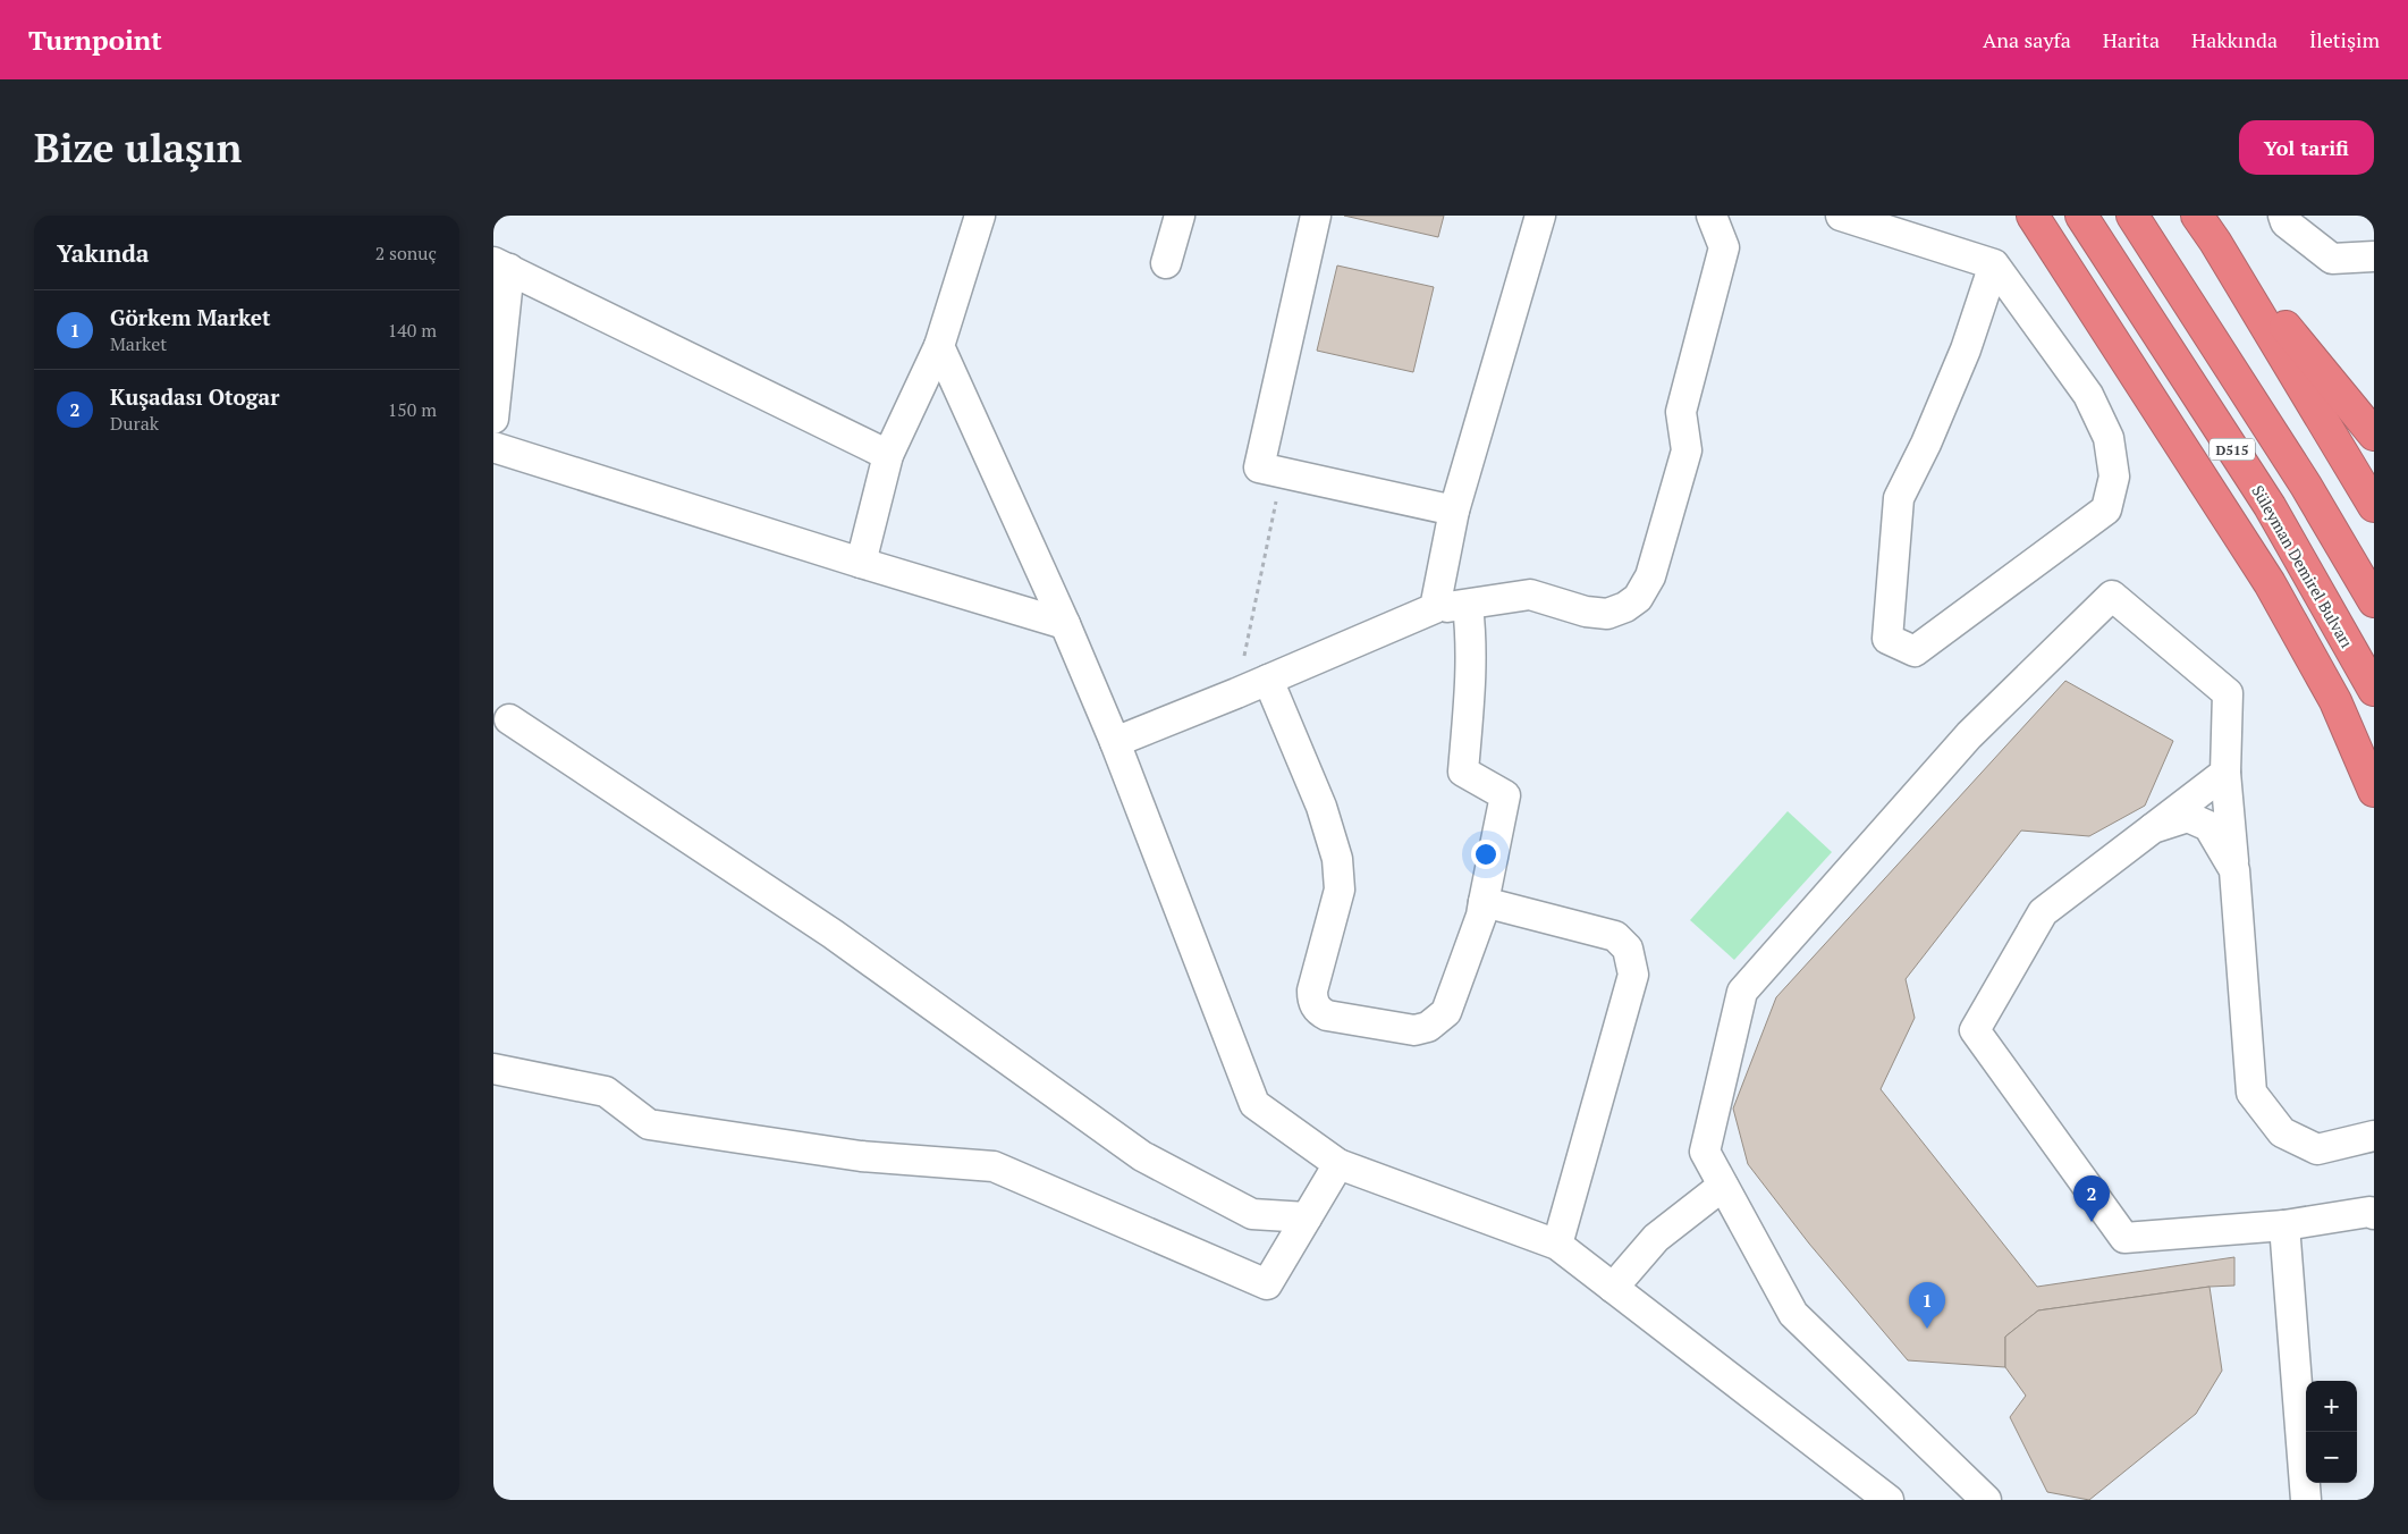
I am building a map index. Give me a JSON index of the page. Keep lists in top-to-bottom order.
{
  "streets": {
    "highway": ["D515", "Süleyman Demirel Bulvarı"]
  },
  "page": {
    "header": "Turnpoint",
    "nav": [
      "Ana sayfa",
      "Harita",
      "Hakkında",
      "İletişim"
    ],
    "buttons": "Yol tarifi",
    "title": "Bize ulaşın",
    "heading": ["Yakında", "2 sonuç"],
    "list": [
      {
        "mark": "1",
        "name": "Görkem Market",
        "note": "Market",
        "value": "140 m"
      },
      {
        "mark": "2",
        "name": "Kuşadası Otogar",
        "note": "Durak",
        "value": "150 m"
      }
    ],
    "pins": ["2", "1"],
    "map_buttons": ["+", "−"]
  }
}
